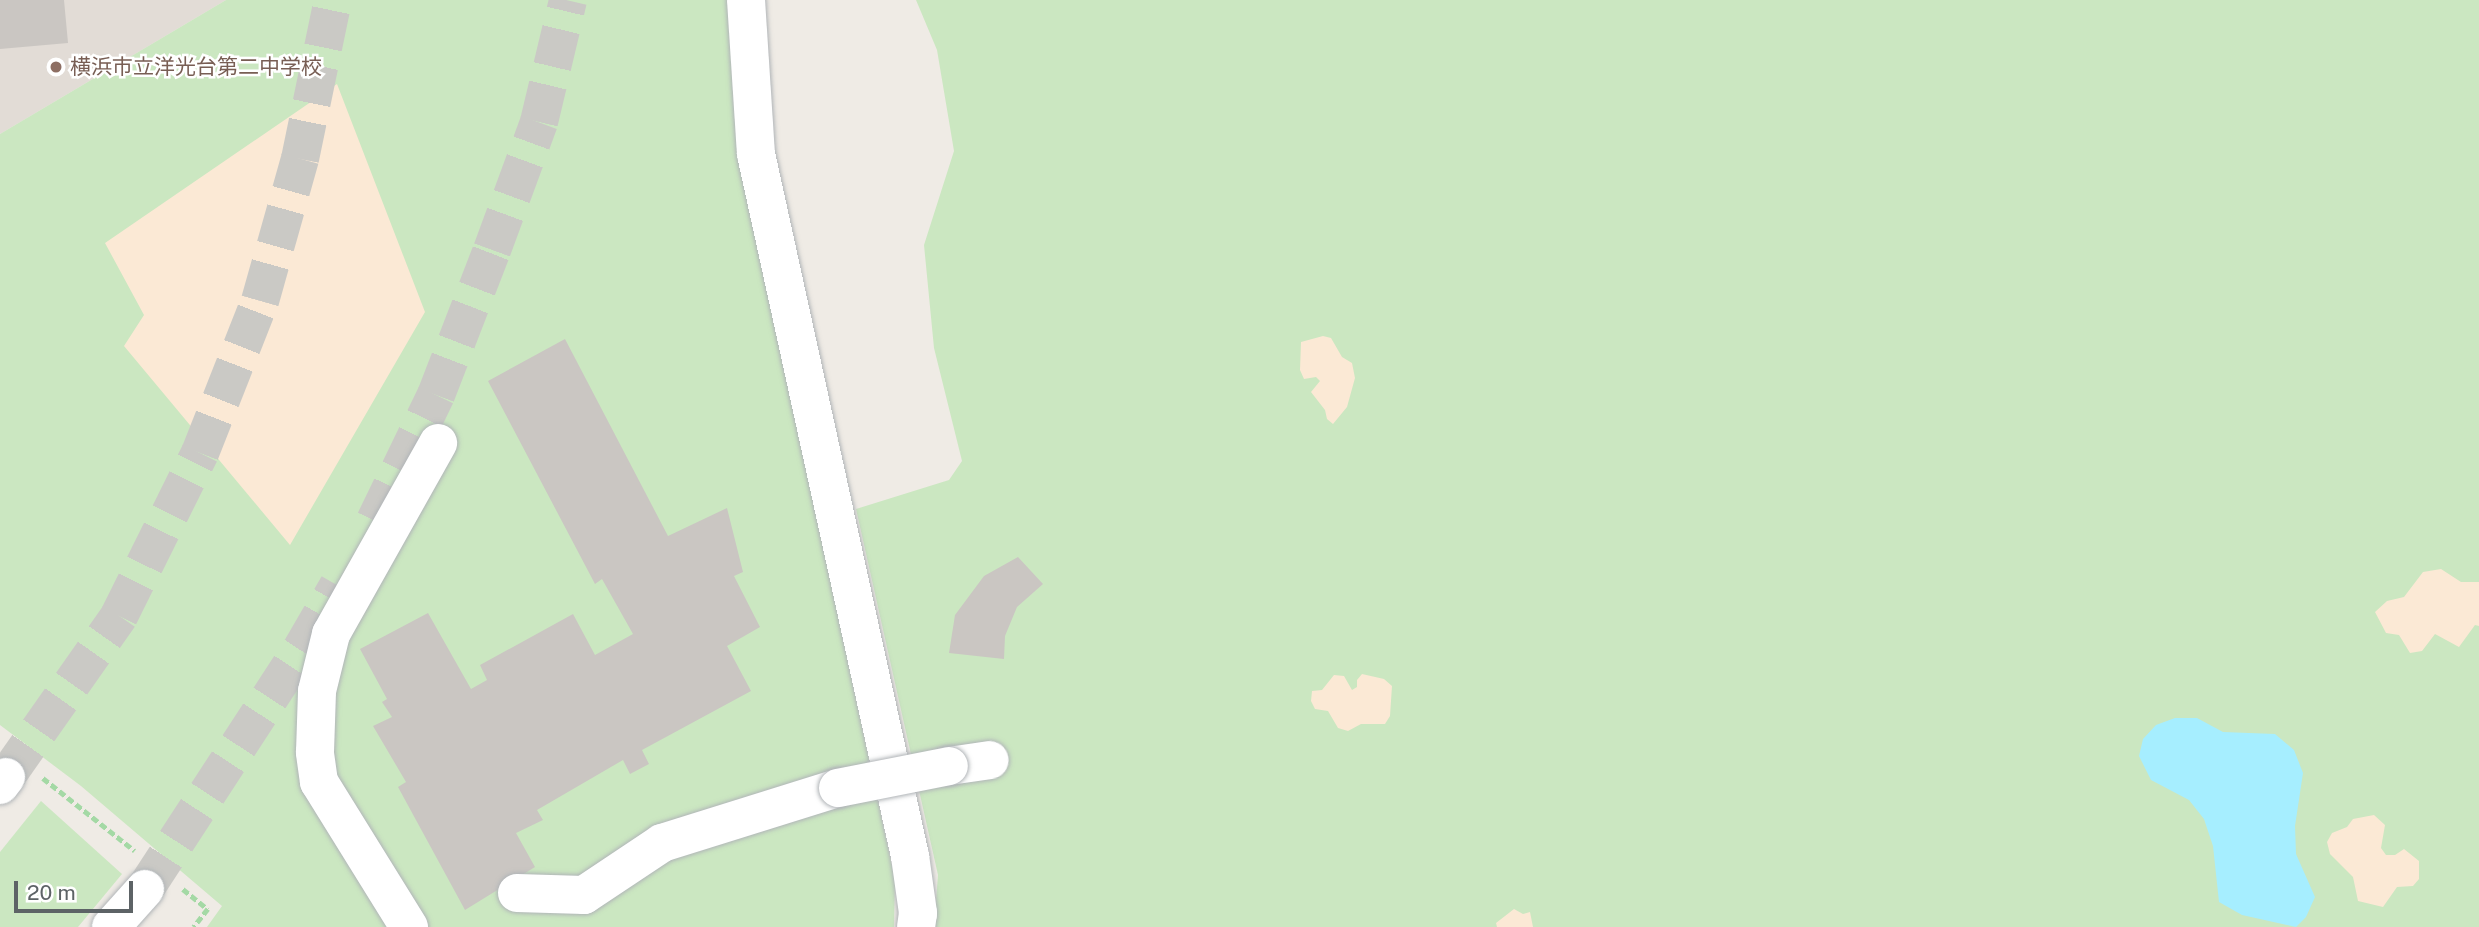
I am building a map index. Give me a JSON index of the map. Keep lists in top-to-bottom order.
{
  "places": ["横浜市立洋光台第二中学校"],
  "scale_bar": "20 m"
}
